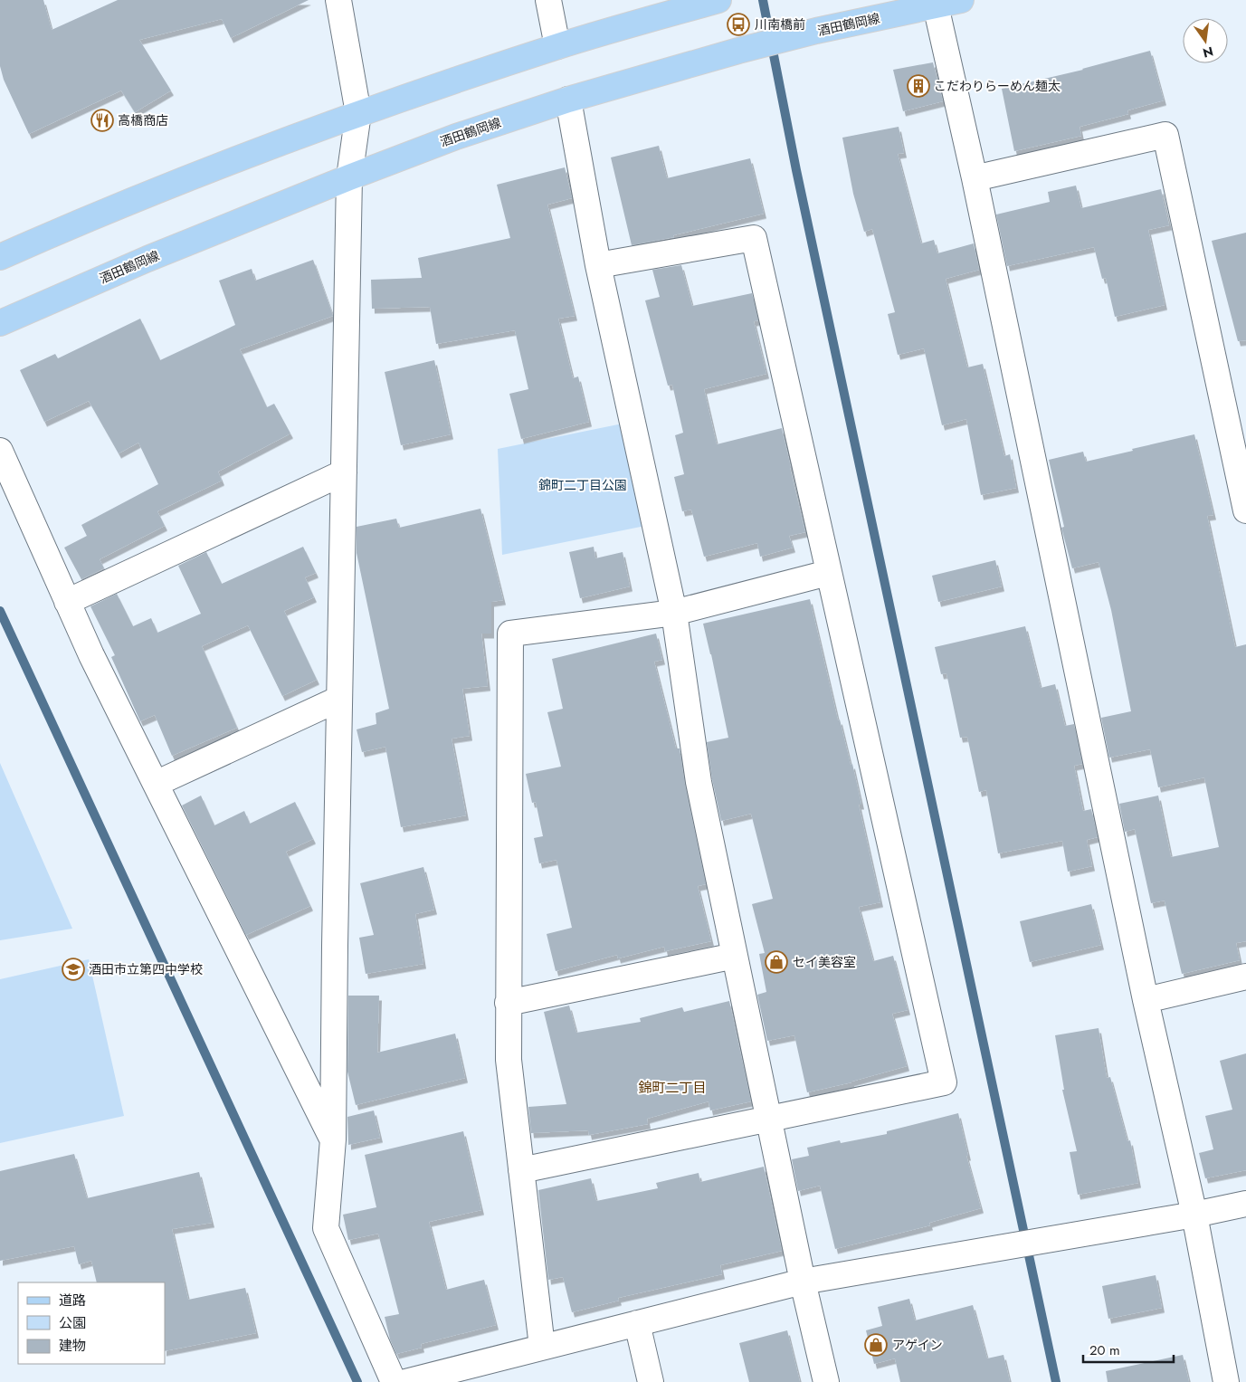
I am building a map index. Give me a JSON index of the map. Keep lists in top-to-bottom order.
{
  "streets": {
    "main road": ["酒田鶴岡線"]
  },
  "districts": ["錦町二丁目"],
  "parks": ["錦町二丁目公園"],
  "places": {
    "bus stop": ["川南橋前"],
    "building": ["こだわりらーめん麺太"],
    "restaurant": ["高橋商店"],
    "shop": ["セイ美容室", "アゲイン"],
    "school or university": ["酒田市立第四中学校"]
  },
  "legend": ["道路", "公園", "建物"],
  "scale_bar": "20 m",
  "north": "bottom"
}
